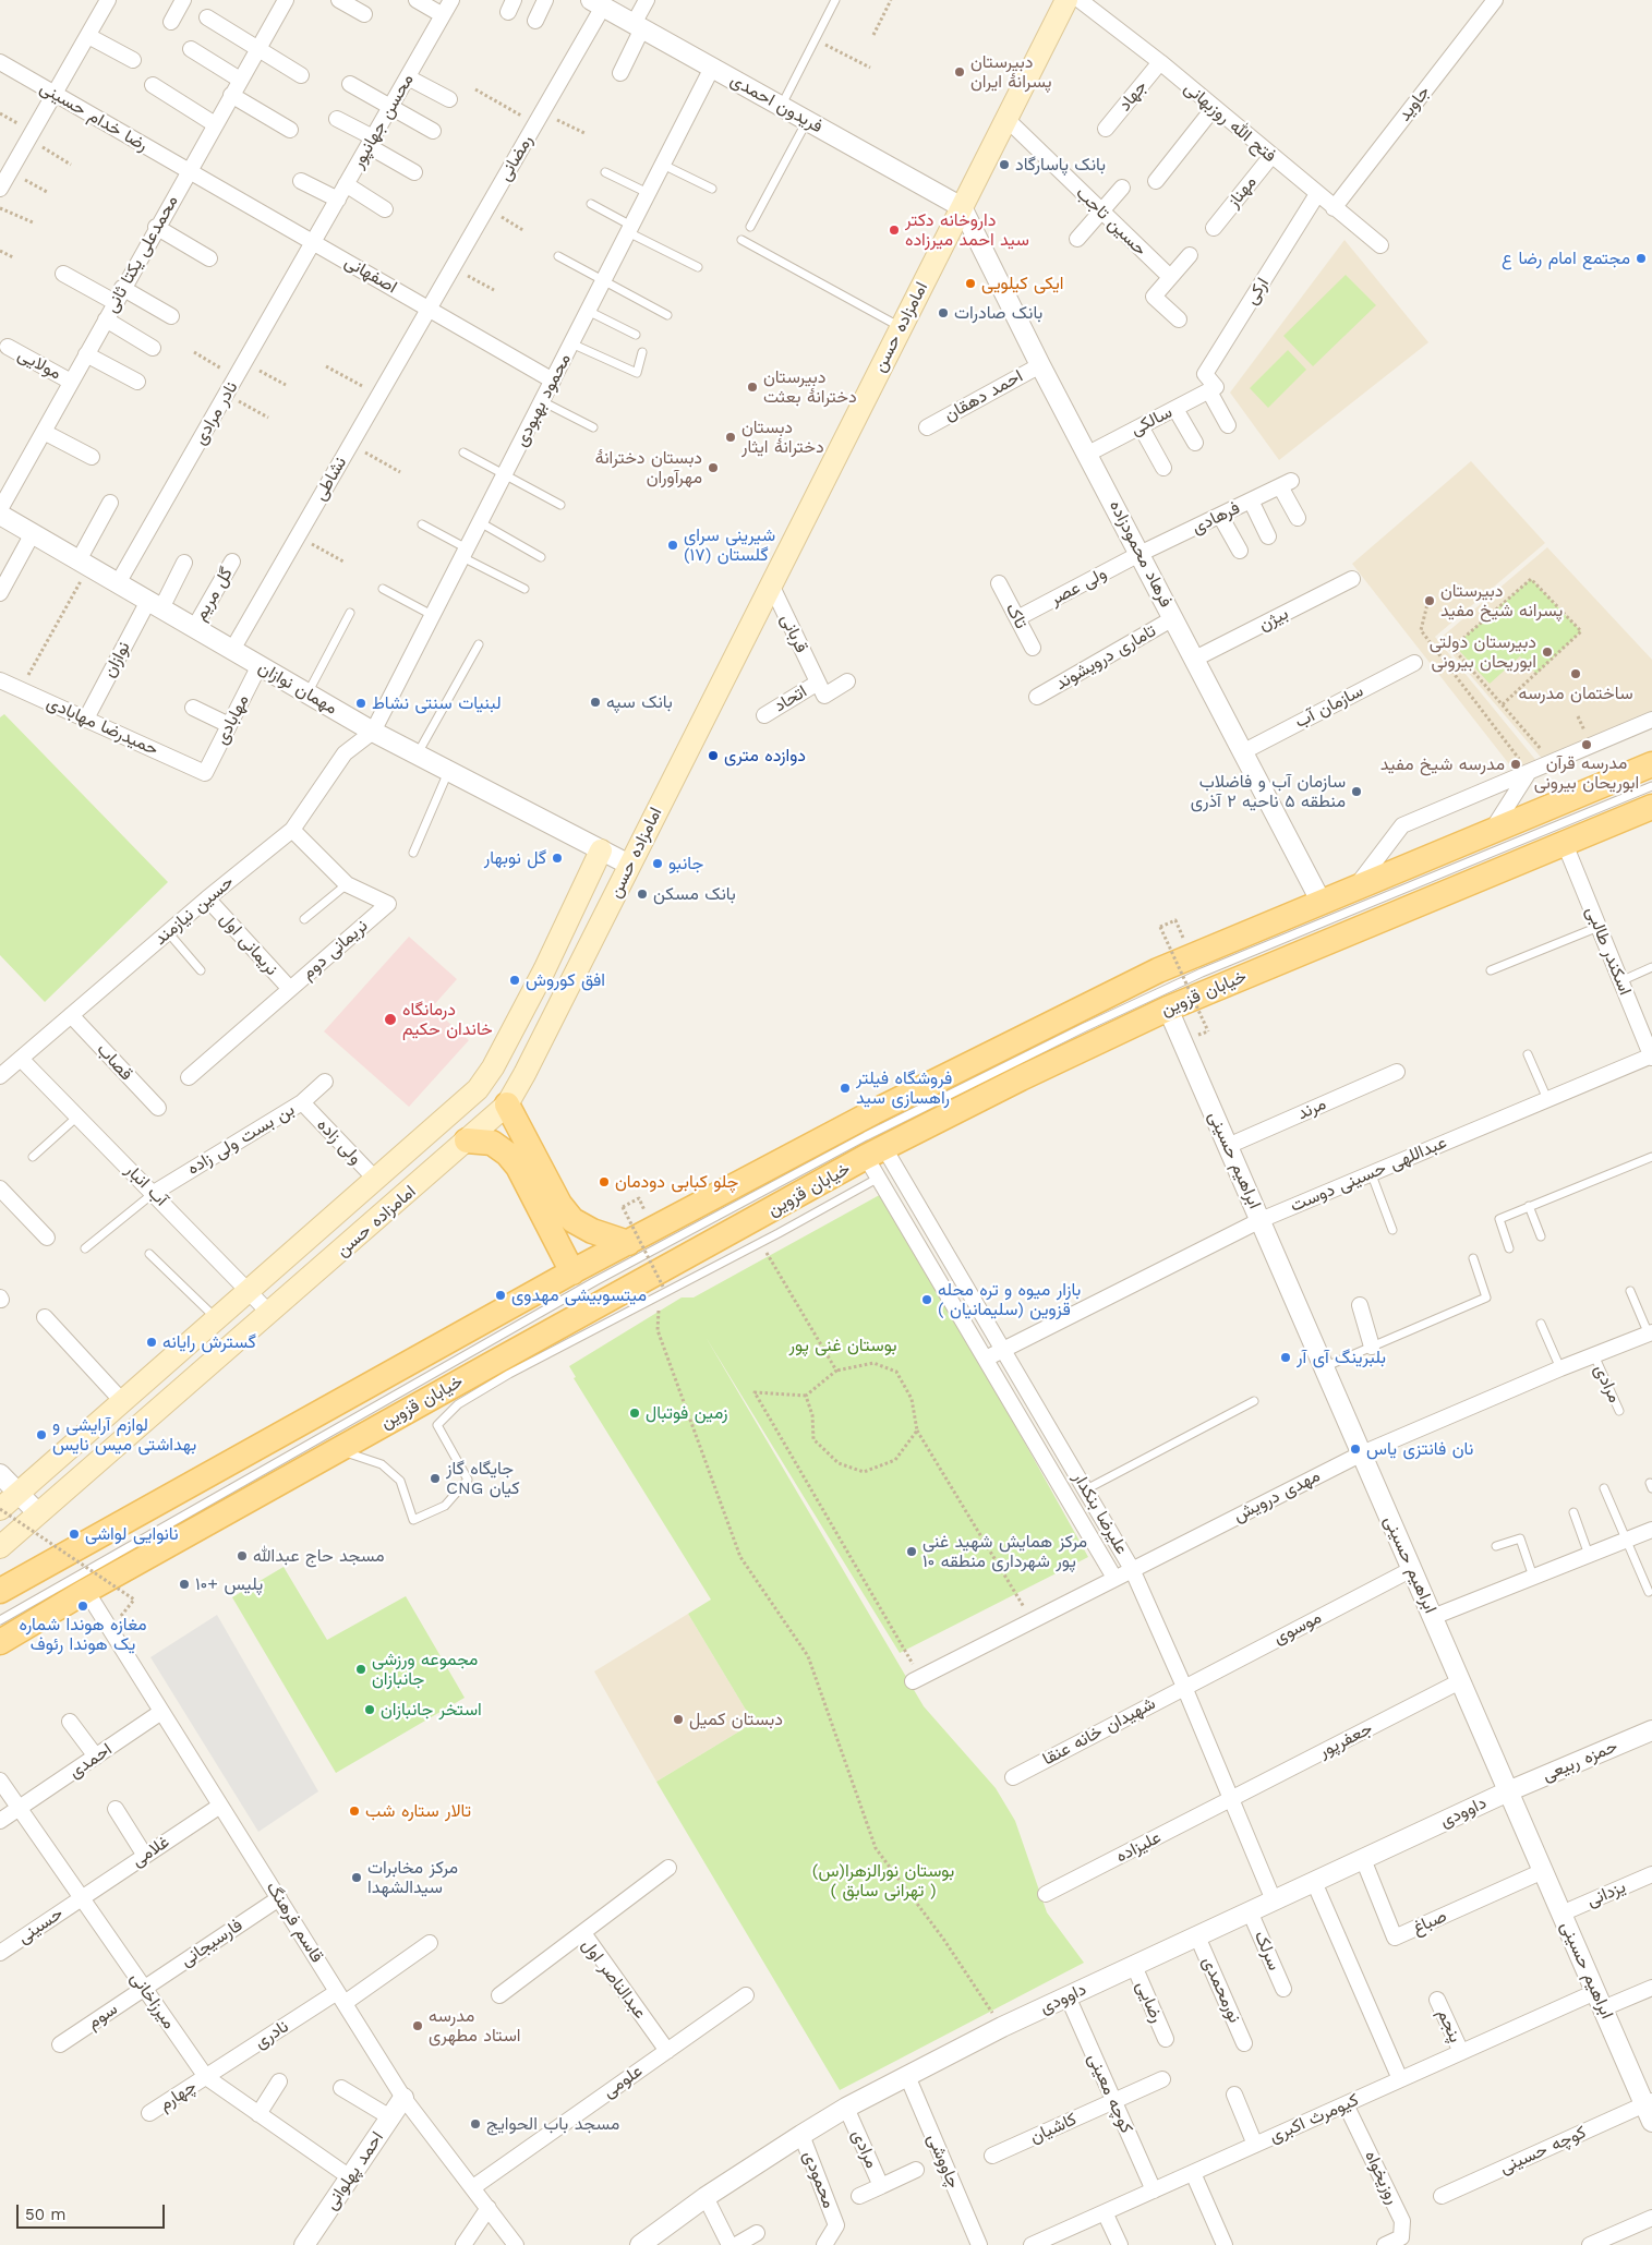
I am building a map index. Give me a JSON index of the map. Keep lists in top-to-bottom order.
{
  "streets": {
    "main road": ["امامزاده حسن", "خیابان قزوین"],
    "street": [
      "جهاد",
      "فریدون احمدی",
      "جاوید",
      "رضا خدام حسینی",
      "محسن جهانپور",
      "فتح الله روزبهانی",
      "رمضانی",
      "مهناز",
      "حسین تاجب",
      "محمدعلی یکتا ثانی",
      "اصفهانی",
      "ارکی",
      "مولایی",
      "احمد دهقان",
      "محمود بهبودی",
      "نادر مرادی",
      "سالکی",
      "نشاطی",
      "فرهادی",
      "فرهاد محمودزاده",
      "ولی عصر",
      "گل مریم",
      "تاک",
      "بیژن",
      "قربانی",
      "تاماری درویشوند",
      "نوازان",
      "مهمان نوازان",
      "اتحاد",
      "سازمان آب",
      "مهابادی",
      "حمیدرضا مهابادی",
      "حسین نیازمند",
      "نریمانی اول",
      "نریمانی دوم",
      "اسکندر طالبی",
      "قصاب",
      "مرند",
      "بن بست ولی زاده",
      "ولی زاده",
      "ابراهیم حسینی",
      "عبداللهی حسینی دوست",
      "آب انبار",
      "مرادی",
      "مهدی درویش",
      "علیرضا بنکدار",
      "موسوی",
      "شهیدان خانه‌ عنقا",
      "جعفرپور",
      "احمدی",
      "حمزه ربیعی",
      "داوودی",
      "علیزاده",
      "غلامی",
      "یزدانی",
      "قاسم فرهنگ",
      "صباغ",
      "حسینی",
      "فارسیجانی",
      "سرلک",
      "عبدالناصر اول",
      "نورمحمدی",
      "میرزاخانی",
      "رضایی",
      "سوم",
      "پنجم",
      "نادری",
      "علومی",
      "کوچه معینی",
      "چهارم",
      "کیومرث اکبری",
      "کاشیان",
      "کوچه حسینی",
      "چاووشی",
      "احمد پهلوانی",
      "روزیخواه",
      "محمودی"
    ]
  },
  "crossings": [
    ["جهاد", "فتح الله روزبهانی"],
    ["فریدون احمدی", "رمضانی"],
    ["فریدون احمدی", "امامزاده حسن"],
    ["فریدون احمدی", "محمود بهبودی"],
    ["فریدون احمدی", "فرهاد محمودزاده"],
    ["جاوید", "فتح الله روزبهانی"],
    ["رضا خدام حسینی", "محمدعلی یکتا ثانی"],
    ["رضا خدام حسینی", "اصفهانی"],
    ["محسن جهانپور", "اصفهانی"],
    ["محسن جهانپور", "نادر مرادی"],
    ["فتح الله روزبهانی", "مهناز"],
    ["فتح الله روزبهانی", "ارکی"],
    ["رمضانی", "اصفهانی"],
    ["رمضانی", "نشاطی"],
    ["حسین تاجب", "امامزاده حسن"],
    ["محمدعلی یکتا ثانی", "اصفهانی"],
    ["محمدعلی یکتا ثانی", "مولایی"],
    ["اصفهانی", "محمود بهبودی"],
    ["اصفهانی", "نادر مرادی"],
    ["اصفهانی", "نشاطی"],
    ["ارکی", "سالکی"],
    ["امامزاده حسن", "فرهاد محمودزاده"],
    ["امامزاده حسن", "قربانی"],
    ["امامزاده حسن", "مهمان نوازان"],
    ["امامزاده حسن", "ولی زاده"],
    ["امامزاده حسن", "آب انبار"],
    ["احمد دهقان", "فرهاد محمودزاده"],
    ["محمود بهبودی", "مهمان نوازان"],
    ["محمود بهبودی", "حسین نیازمند"],
    ["نادر مرادی", "مهمان نوازان"],
    ["سالکی", "فرهاد محمودزاده"],
    ["نشاطی", "مهمان نوازان"],
    ["فرهادی", "فرهاد محمودزاده"],
    ["فرهادی", "ولی عصر"],
    ["فرهاد محمودزاده", "ولی عصر"],
    ["فرهاد محمودزاده", "بیژن"],
    ["فرهاد محمودزاده", "تاماری درویشوند"],
    ["فرهاد محمودزاده", "سازمان آب"],
    ["ولی عصر", "تاک"],
    ["گل مریم", "مهمان نوازان"],
    ["قربانی", "اتحاد"],
    ["نوازان", "مهمان نوازان"],
    ["نوازان", "حمیدرضا مهابادی"],
    ["مهمان نوازان", "مهابادی"],
    ["مهمان نوازان", "حسین نیازمند"],
    ["مهابادی", "حمیدرضا مهابادی"],
    ["حسین نیازمند", "نریمانی اول"],
    ["حسین نیازمند", "نریمانی دوم"],
    ["حسین نیازمند", "قصاب"],
    ["حسین نیازمند", "آب انبار"],
    ["نریمانی اول", "نریمانی دوم"],
    ["اسکندر طالبی", "خیابان قزوین"],
    ["اسکندر طالبی", "عبداللهی حسینی دوست"],
    ["خیابان قزوین", "ابراهیم حسینی"],
    ["خیابان قزوین", "علیرضا بنکدار"],
    ["خیابان قزوین", "قاسم فرهنگ"],
    ["مرند", "ابراهیم حسینی"],
    ["بن بست ولی زاده", "ولی زاده"],
    ["بن بست ولی زاده", "آب انبار"],
    ["ابراهیم حسینی", "عبداللهی حسینی دوست"],
    ["ابراهیم حسینی", "مهدی درویش"],
    ["ابراهیم حسینی", "موسوی"],
    ["ابراهیم حسینی", "جعفرپور"],
    ["ابراهیم حسینی", "حمزه ربیعی"],
    ["ابراهیم حسینی", "داوودی"],
    ["ابراهیم حسینی", "یزدانی"],
    ["ابراهیم حسینی", "صباغ"],
    ["ابراهیم حسینی", "کیومرث اکبری"],
    ["ابراهیم حسینی", "کوچه حسینی"],
    ["عبداللهی حسینی دوست", "علیرضا بنکدار"],
    ["مرادی", "مهدی درویش"],
    ["مرادی", "داوودی"],
    ["مهدی درویش", "علیرضا بنکدار"],
    ["علیرضا بنکدار", "موسوی"],
    ["علیرضا بنکدار", "شهیدان خانه‌ عنقا"],
    ["علیرضا بنکدار", "جعفرپور"],
    ["علیرضا بنکدار", "داوودی"],
    ["علیرضا بنکدار", "علیزاده"],
    ["موسوی", "شهیدان خانه‌ عنقا"],
    ["جعفرپور", "علیزاده"],
    ["احمدی", "قاسم فرهنگ"],
    ["احمدی", "میرزاخانی"],
    ["حمزه ربیعی", "داوودی"],
    ["داوودی", "صباغ"],
    ["داوودی", "سرلک"],
    ["داوودی", "نورمحمدی"],
    ["داوودی", "رضایی"],
    ["داوودی", "کوچه معینی"],
    ["داوودی", "چاووشی"],
    ["داوودی", "محمودی"],
    ["غلامی", "قاسم فرهنگ"],
    ["غلامی", "حسینی"],
    ["غلامی", "میرزاخانی"],
    ["قاسم فرهنگ", "فارسیجانی"],
    ["قاسم فرهنگ", "نادری"],
    ["قاسم فرهنگ", "علومی"],
    ["قاسم فرهنگ", "احمد پهلوانی"],
    ["حسینی", "میرزاخانی"],
    ["فارسیجانی", "میرزاخانی"],
    ["فارسیجانی", "سوم"],
    ["عبدالناصر اول", "علومی"],
    ["میرزاخانی", "سوم"],
    ["میرزاخانی", "نادری"],
    ["میرزاخانی", "چهارم"],
    ["میرزاخانی", "احمد پهلوانی"],
    ["پنجم", "کیومرث اکبری"],
    ["نادری", "چهارم"],
    ["کوچه معینی", "کیومرث اکبری"],
    ["کوچه معینی", "کاشیان"],
    ["کیومرث اکبری", "روزیخواه"]
  ],
  "parks": ["بوستان غنی پور", "بوستان نورالزهرا(س) ( تهرانی سابق )"],
  "places": [
    "دبیرستان پسرانهٔ ایران",
    "بانک پاسارگاد",
    "داروخانه دکتر سید احمد میرزاده",
    "مجتمع امام رضا ع",
    "ایکی کیلویی",
    "بانک صادرات",
    "دبیرستان دخترانهٔ بعثت",
    "دبستان دخترانهٔ ایثار",
    "دبستان دخترانهٔ مهرآوران",
    "شیرینی سرای گلستان (۱۷)",
    "دبیرستان پسرانه شیخ مفید",
    "دبیرستان دولتی ابوریحان بیرونی",
    "ساختمان مدرسه",
    "بانک سپه",
    "لبنیات سنتی نشاط",
    "مدرسه قرآن ابوریحان بیرونی",
    "دوازده متری",
    "مدرسه شیخ مفید",
    "سازمان آب و فاضلاب منطقه ۵ ناحیه ۲ آذری",
    "گل نوبهار",
    "جانبو",
    "بانک مسکن",
    "افق کوروش",
    "درمانگاه خاندان حکیم",
    "فروشگاه فیلتر راهسازی سید",
    "چلو کبابی دودمان",
    "میتسوبیشی مهدوی",
    "بازار میوه و تره محله قزوین (سلیمانیان )",
    "گسترش رایانه",
    "بلبرینگ آی آر",
    "زمین فوتبال",
    "لوازم آرایشی و بهداشتی میس نایس",
    "نان فانتزی یاس",
    "جایگاه گاز CNG کیان",
    "نانوایی لواشی",
    "مرکز همایش شهید غنی پور شهرداری منطقه ۱۰",
    "مسجد حاج عبدالله",
    "پلیس +۱۰",
    "مغازه هوندا شماره یک هوندا رئوف",
    "مجموعه ورزشی جانبازان",
    "استخر جانبازان",
    "دبستان کمیل",
    "تالار ستاره شب",
    "مرکز مخابرات سیدالشهدا",
    "مدرسه استاد مطهری",
    "مسجد باب الحوایج"
  ],
  "scale_bar": "50 m"
}
